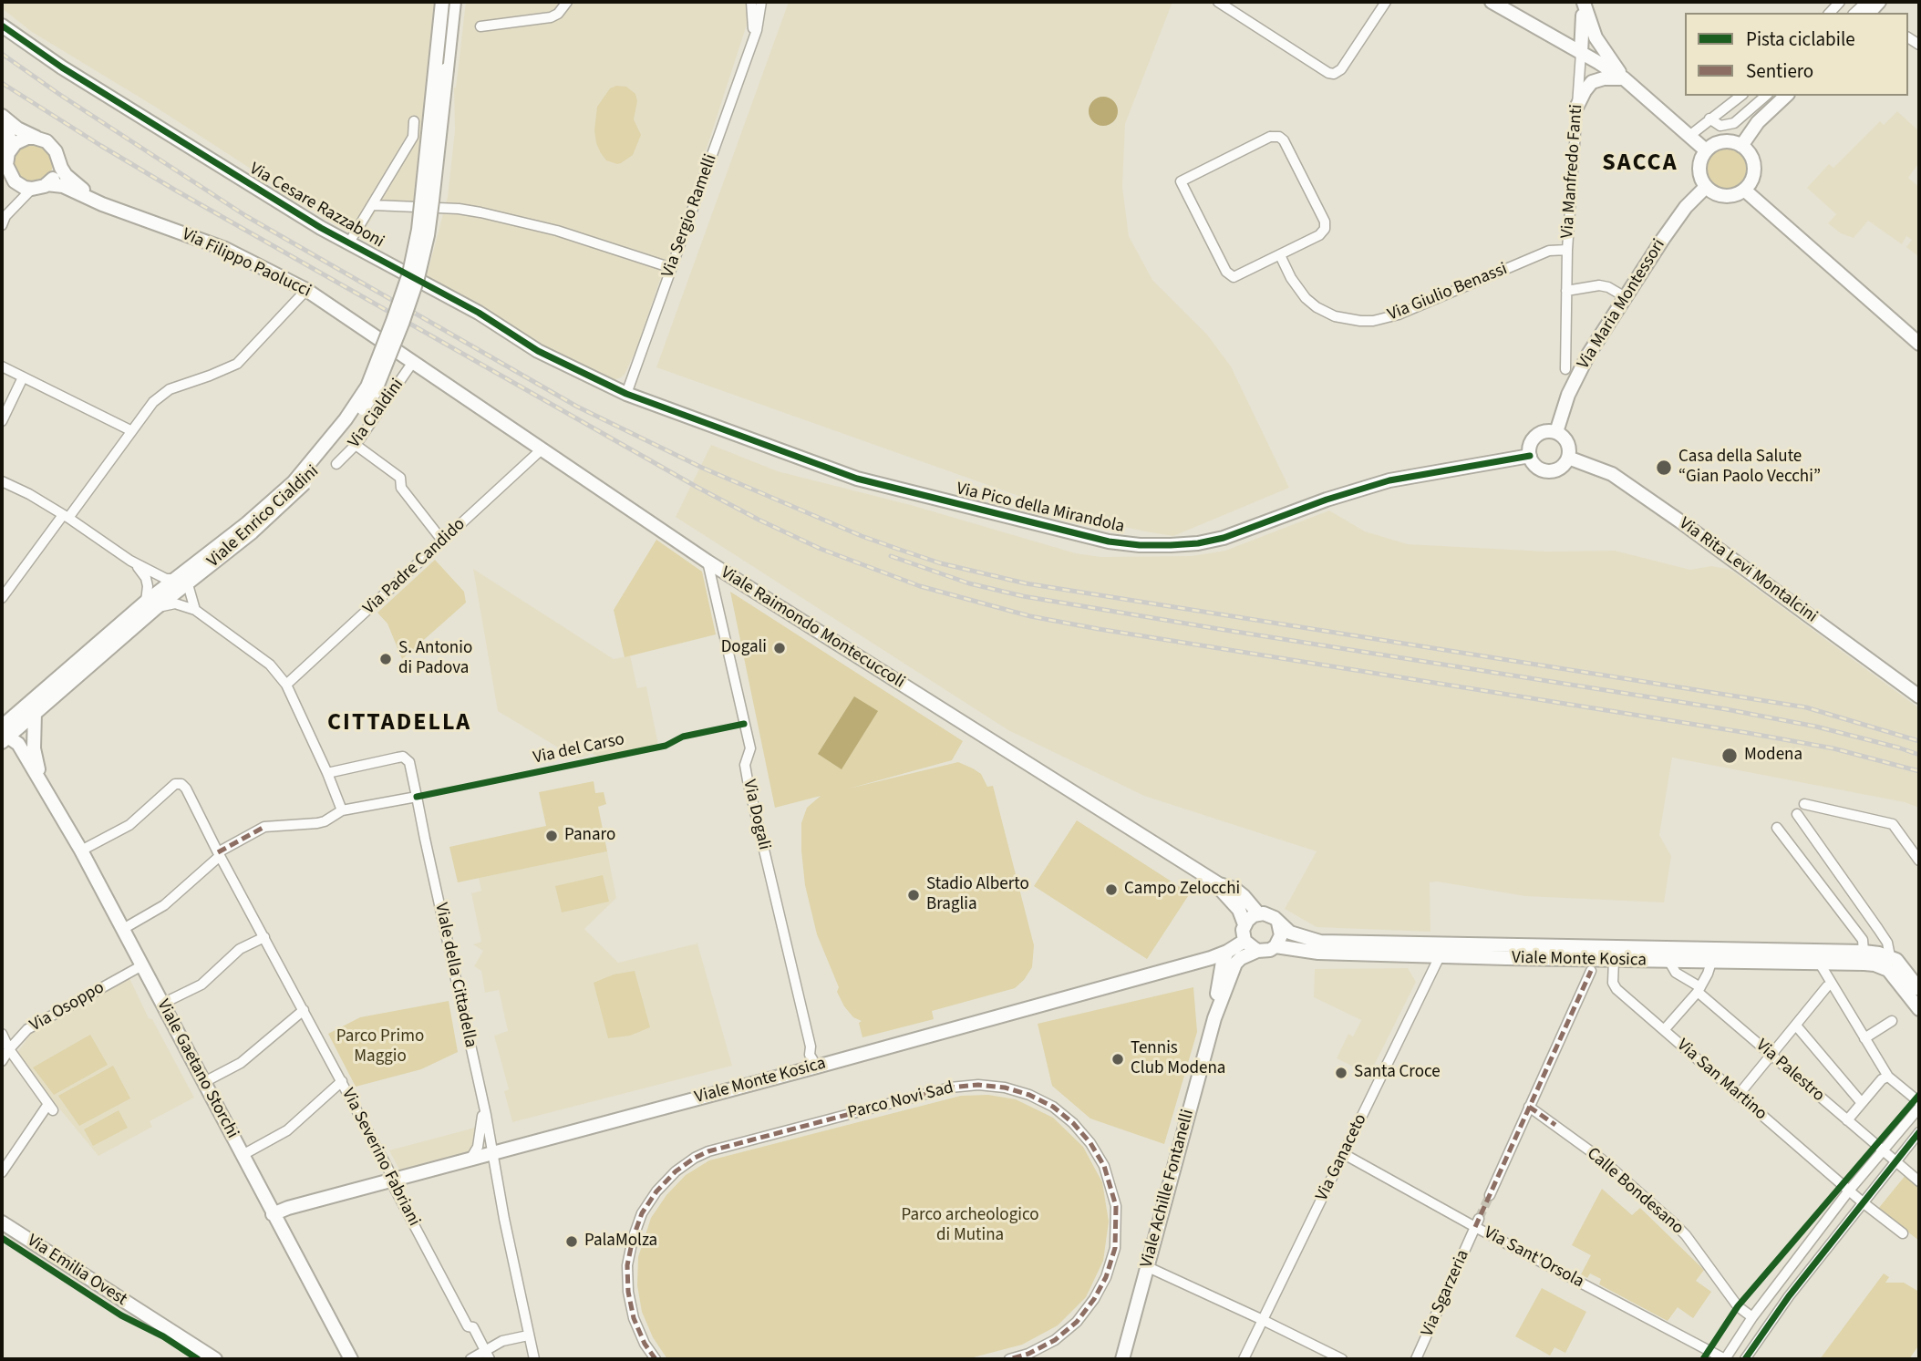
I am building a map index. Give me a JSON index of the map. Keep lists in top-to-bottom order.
{
  "streets": {
    "street": [
      "Via Manfredo Fanti",
      "Via Cesare Razzaboni",
      "Via Sergio Ramelli",
      "Via Filippo Paolucci",
      "Via Giulio Benassi",
      "Via Maria Montessori",
      "Via Cialdini",
      "Via Pico della Mirandola",
      "Viale Enrico Cialdini",
      "Via Padre Candido",
      "Via Rita Levi Montalcini",
      "Viale Raimondo Montecuccoli",
      "Via Dogali",
      "Viale Monte Kosica",
      "Viale della Cittadella",
      "Via Osoppo",
      "Viale Gaetano Storchi",
      "Via Palestro",
      "Via San Martino",
      "Parco Novi Sad",
      "Via Severino Fabriani",
      "Via Ganaceto",
      "Viale Achille Fontanelli",
      "Calle Bondesano",
      "Via Sant'Orsola",
      "Via Emilia Ovest",
      "Via Sgarzeria"
    ],
    "cycle path": ["Via del Carso"]
  },
  "crossings": [
    ["Via Manfredo Fanti", "Via Giulio Benassi"],
    ["Via Cesare Razzaboni", "Via Sergio Ramelli"],
    ["Via Cesare Razzaboni", "Via Pico della Mirandola"],
    ["Via Sergio Ramelli", "Via Pico della Mirandola"],
    ["Via Filippo Paolucci", "Via Cialdini"],
    ["Via Filippo Paolucci", "Viale Raimondo Montecuccoli"],
    ["Via Maria Montessori", "Via Pico della Mirandola"],
    ["Via Maria Montessori", "Via Rita Levi Montalcini"],
    ["Via Cialdini", "Viale Raimondo Montecuccoli"],
    ["Via Pico della Mirandola", "Via Rita Levi Montalcini"],
    ["Viale Enrico Cialdini", "Viale Gaetano Storchi"],
    ["Via Padre Candido", "Viale Raimondo Montecuccoli"],
    ["Viale Raimondo Montecuccoli", "Via Dogali"],
    ["Viale Raimondo Montecuccoli", "Viale Monte Kosica"],
    ["Viale Raimondo Montecuccoli", "Viale Achille Fontanelli"],
    ["Via Dogali", "Viale Monte Kosica"],
    ["Viale Monte Kosica", "Viale della Cittadella"],
    ["Viale Monte Kosica", "Viale Gaetano Storchi"],
    ["Viale Monte Kosica", "Via Palestro"],
    ["Viale Monte Kosica", "Via San Martino"],
    ["Viale Monte Kosica", "Via Severino Fabriani"],
    ["Viale Monte Kosica", "Via Ganaceto"],
    ["Viale Monte Kosica", "Viale Achille Fontanelli"],
    ["Via Osoppo", "Viale Gaetano Storchi"],
    ["Viale Gaetano Storchi", "Via Severino Fabriani"],
    ["Via Ganaceto", "Via Sant'Orsola"],
    ["Via Sant'Orsola", "Via Sgarzeria"]
  ],
  "districts": ["SACCA", "CITTADELLA"],
  "parks": ["Parco Primo Maggio", "Parco archeologico di Mutina"],
  "places": [
    "Casa della Salute “Gian Paolo Vecchi”",
    "Dogali",
    "S. Antonio di Padova",
    "Modena",
    "Panaro",
    "Campo Zelocchi",
    "Stadio Alberto Braglia",
    "Tennis Club Modena",
    "Santa Croce",
    "PalaMolza"
  ],
  "legend": ["Pista ciclabile", "Sentiero"]
}
